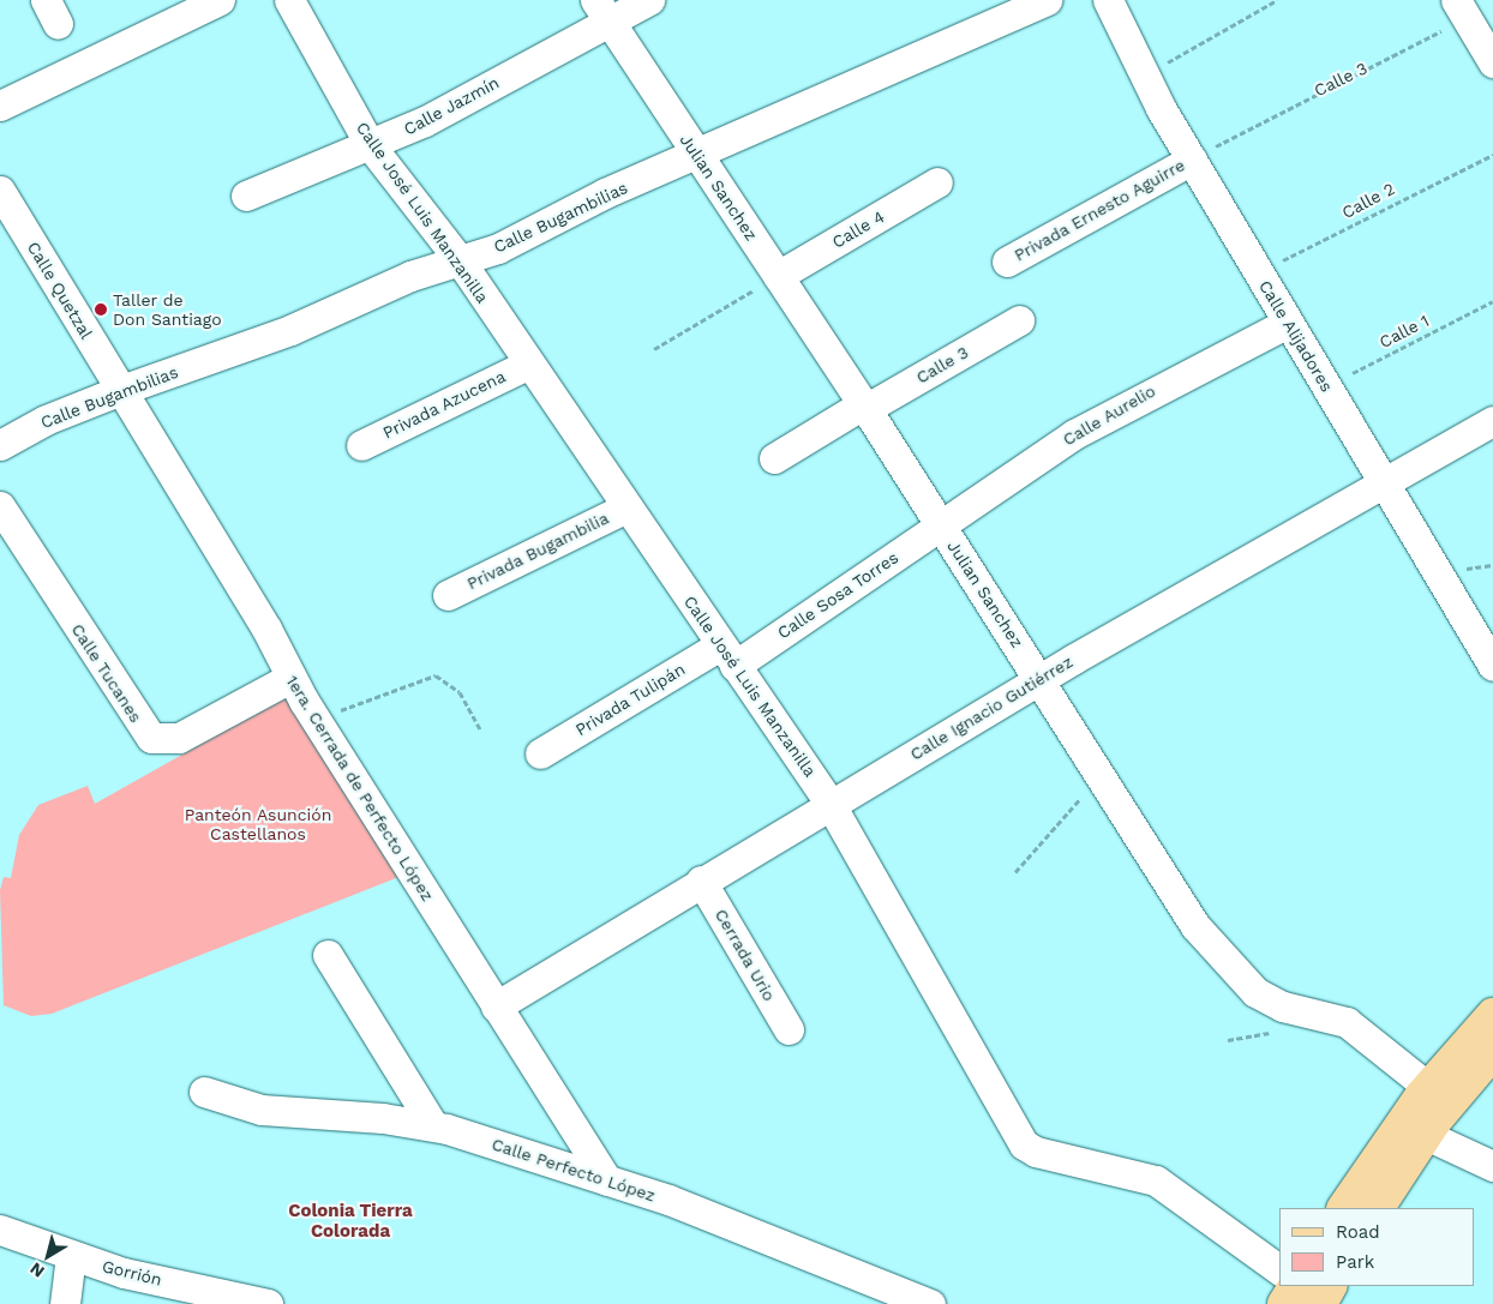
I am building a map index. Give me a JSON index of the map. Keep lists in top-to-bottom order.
{
  "streets": {
    "street": [
      "Calle 3",
      "Calle Jazmín",
      "Julian Sanchez",
      "Privada Ernesto Aguirre",
      "Calle José Luis Manzanilla",
      "Calle Bugambilias",
      "Calle 4",
      "Calle Quetzal",
      "Calle Alijadores",
      "Privada Azucena",
      "Calle Aurelio",
      "Privada Bugambilia",
      "Calle Sosa Torres",
      "Calle Tucanes",
      "Privada Tulipán",
      "Calle Ignacio Gutiérrez",
      "1era. Cerrada de Perfecto López",
      "Cerrada Urio",
      "Calle Perfecto López",
      "Gorrión"
    ],
    "path": ["Calle 2", "Calle 1"]
  },
  "crossings": [
    ["Calle 3", "Julian Sanchez"],
    ["Calle 3", "Privada Ernesto Aguirre"],
    ["Calle 3", "Calle Alijadores"],
    ["Calle Jazmín", "Julian Sanchez"],
    ["Calle Jazmín", "Calle José Luis Manzanilla"],
    ["Julian Sanchez", "Calle Bugambilias"],
    ["Julian Sanchez", "Calle 4"],
    ["Julian Sanchez", "Calle Aurelio"],
    ["Julian Sanchez", "Calle Sosa Torres"],
    ["Julian Sanchez", "Calle Ignacio Gutiérrez"],
    ["Calle 2", "Calle Alijadores"],
    ["Privada Ernesto Aguirre", "Calle Alijadores"],
    ["Calle José Luis Manzanilla", "Calle Bugambilias"],
    ["Calle José Luis Manzanilla", "Privada Azucena"],
    ["Calle José Luis Manzanilla", "Privada Bugambilia"],
    ["Calle José Luis Manzanilla", "Calle Sosa Torres"],
    ["Calle José Luis Manzanilla", "Privada Tulipán"],
    ["Calle José Luis Manzanilla", "Calle Ignacio Gutiérrez"],
    ["Calle Bugambilias", "Calle Quetzal"],
    ["Calle Bugambilias", "1era. Cerrada de Perfecto López"],
    ["Calle Quetzal", "1era. Cerrada de Perfecto López"],
    ["Calle 1", "Calle Alijadores"],
    ["Calle Alijadores", "Calle Aurelio"],
    ["Calle Alijadores", "Calle Ignacio Gutiérrez"],
    ["Calle Aurelio", "Calle Sosa Torres"],
    ["Calle Sosa Torres", "Privada Tulipán"],
    ["Calle Tucanes", "1era. Cerrada de Perfecto López"],
    ["Calle Ignacio Gutiérrez", "1era. Cerrada de Perfecto López"],
    ["Calle Ignacio Gutiérrez", "Cerrada Urio"],
    ["1era. Cerrada de Perfecto López", "Calle Perfecto López"]
  ],
  "districts": ["Colonia Tierra Colorada"],
  "parks": ["Panteón Asunción Castellanos"],
  "places": ["Taller de Don Santiago"],
  "legend": ["Road", "Park"],
  "north": "bottom left"
}
